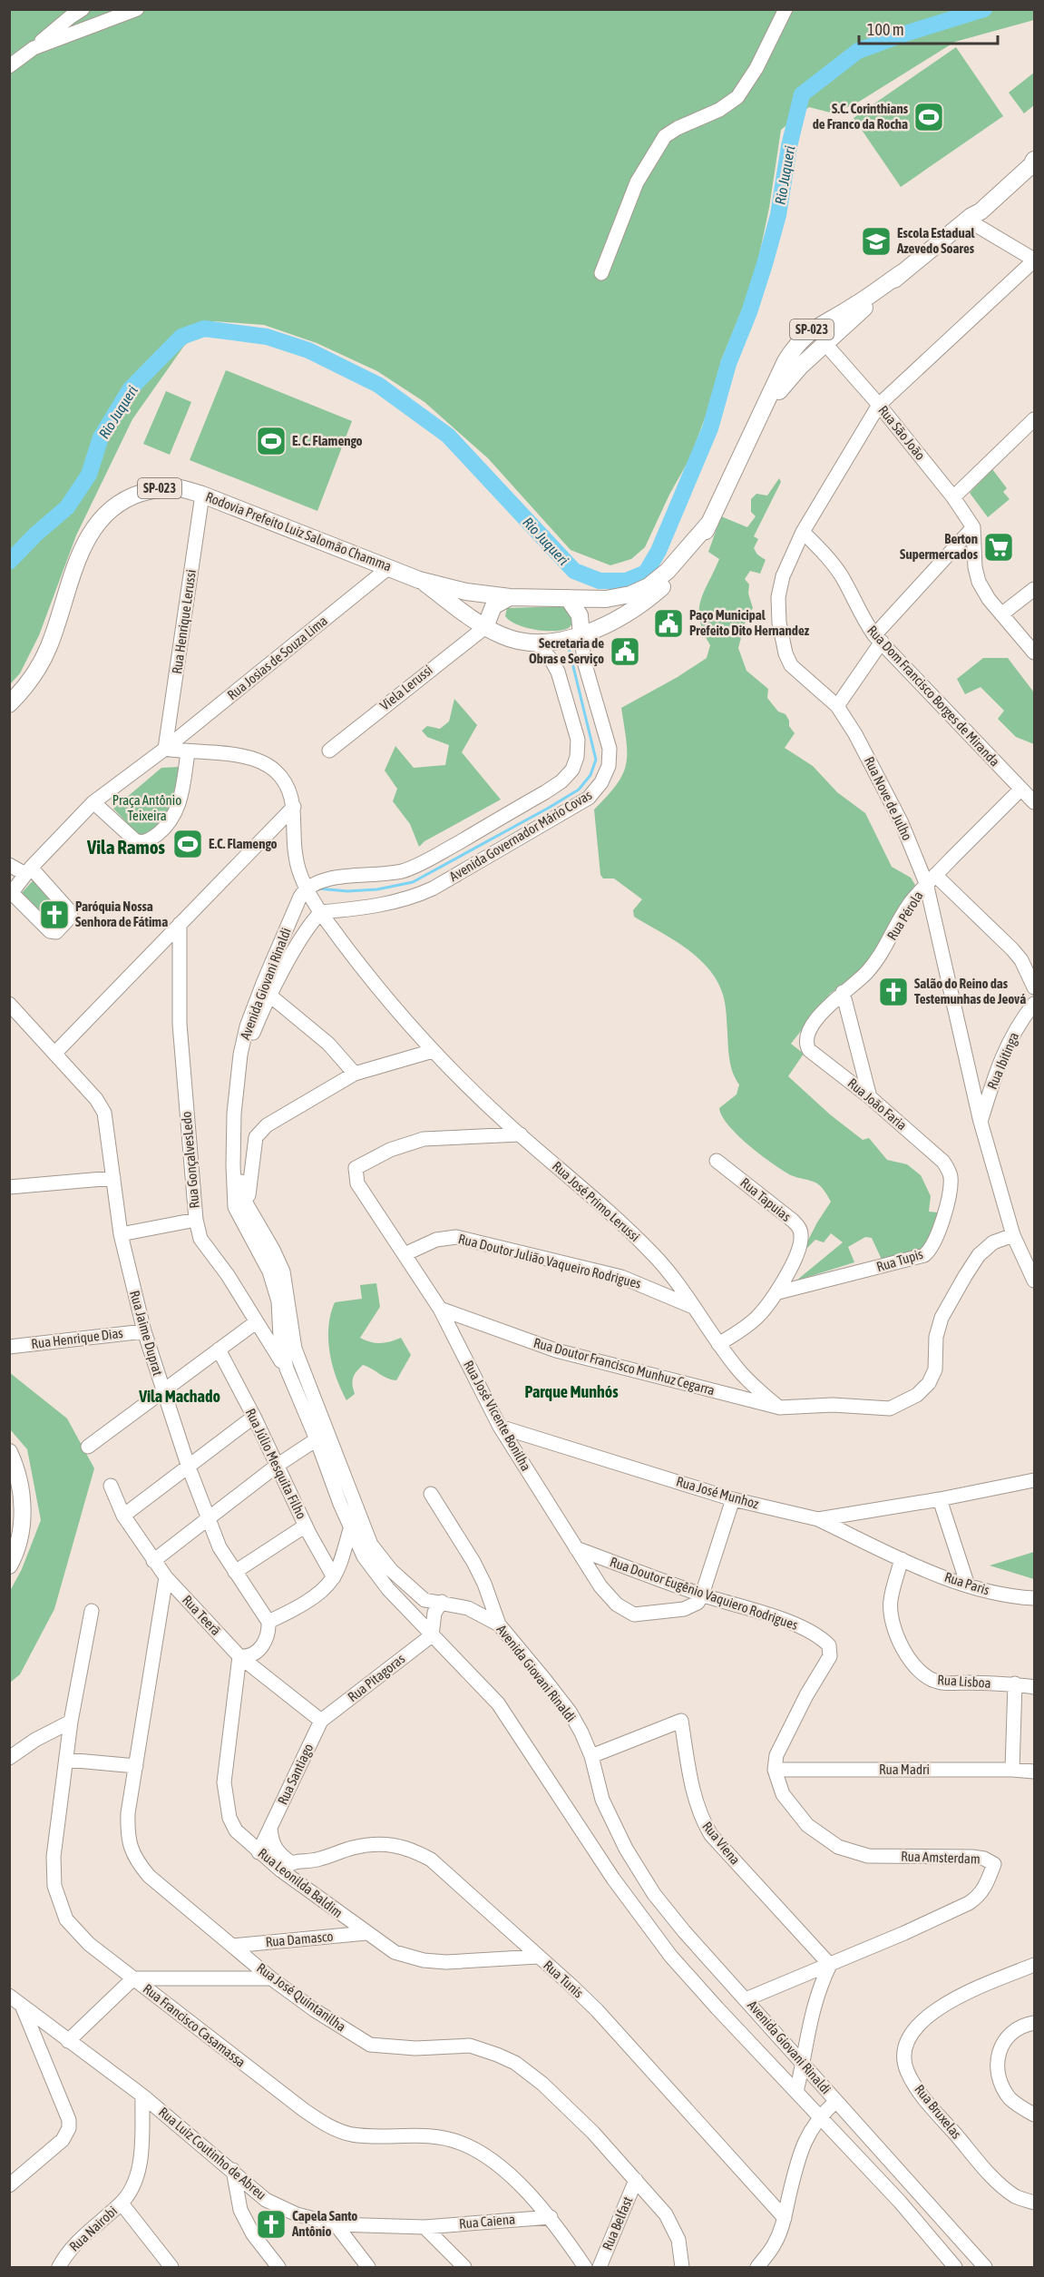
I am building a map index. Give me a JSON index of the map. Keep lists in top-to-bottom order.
{
  "streets": {
    "main road": ["SP-023", "Rodovia Prefeito Luiz Salomão Chamma"],
    "street": [
      "Rua São João",
      "Rua Henrique Lerussi",
      "Rua Josias de Souza Lima",
      "Viela Lerussi",
      "Rua Dom Francisco Borges de Miranda",
      "Rua Nove de Julho",
      "Avenida Governador Mário Covas",
      "Rua Pérola",
      "Avenida Giovani Rinaldi",
      "Rua Ibitinga",
      "Rua João Faria",
      "Rua GonçalvesLedo",
      "Rua Tapuias",
      "Rua José Primo Lerussi",
      "Rua Tupis",
      "Rua Doutor Julião Vaqueiro Rodrigues",
      "Rua Jaime Duprat",
      "Rua Henrique Dias",
      "Rua Doutor Francisco Munhuz Cegarra",
      "Rua José Vicente Bonilha",
      "Rua Júlio Mesquita Filho",
      "Rua José Munhoz",
      "Rua Paris",
      "Rua Doutor Eugênio Vaquiero Rodrigues",
      "Rua Teerã",
      "Rua Pitagoras",
      "Rua Lisboa",
      "Rua Madri",
      "Rua Santiago",
      "Rua Viena",
      "Rua Amsterdam",
      "Rua Leonilda Baldim",
      "Rua Damasco",
      "Rua Tunis",
      "Rua José Quintanilha",
      "Rua Francisco Casamassa",
      "Rua Bruxelas",
      "Rua Luiz Coutinho de Abreu",
      "Rua Caiena",
      "Rua Belfast",
      "Rua Nairobi"
    ]
  },
  "crossings": [
    ["Rua São João", "Rodovia Prefeito Luiz Salomão Chamma"],
    ["Rua São João", "Rua Nove de Julho"],
    ["Rodovia Prefeito Luiz Salomão Chamma", "Rua Henrique Lerussi"],
    ["Rodovia Prefeito Luiz Salomão Chamma", "Rua Josias de Souza Lima"],
    ["Rodovia Prefeito Luiz Salomão Chamma", "Viela Lerussi"],
    ["Rodovia Prefeito Luiz Salomão Chamma", "Avenida Governador Mário Covas"],
    ["Rua Henrique Lerussi", "Rua Josias de Souza Lima"],
    ["Rua Henrique Lerussi", "Rua José Primo Lerussi"],
    ["Rua Josias de Souza Lima", "Rua José Primo Lerussi"],
    ["Rua Dom Francisco Borges de Miranda", "Rua Nove de Julho"],
    ["Rua Dom Francisco Borges de Miranda", "Rua Pérola"],
    ["Rua Nove de Julho", "Rua Pérola"],
    ["Rua Nove de Julho", "Rua Ibitinga"],
    ["Avenida Governador Mário Covas", "Avenida Giovani Rinaldi"],
    ["Avenida Governador Mário Covas", "Rua José Primo Lerussi"],
    ["Rua Pérola", "Rua João Faria"],
    ["Avenida Giovani Rinaldi", "Rua GonçalvesLedo"],
    ["Avenida Giovani Rinaldi", "Rua José Primo Lerussi"],
    ["Avenida Giovani Rinaldi", "Rua Pitagoras"],
    ["Avenida Giovani Rinaldi", "Rua Viena"],
    ["Avenida Giovani Rinaldi", "Rua Amsterdam"],
    ["Rua João Faria", "Rua Tupis"],
    ["Rua Tapuias", "Rua José Primo Lerussi"],
    ["Rua Tapuias", "Rua Tupis"],
    ["Rua José Primo Lerussi", "Rua Doutor Julião Vaqueiro Rodrigues"],
    ["Rua José Primo Lerussi", "Rua Doutor Francisco Munhuz Cegarra"],
    ["Rua José Primo Lerussi", "Rua José Vicente Bonilha"],
    ["Rua Doutor Julião Vaqueiro Rodrigues", "Rua José Vicente Bonilha"],
    ["Rua Jaime Duprat", "Rua Henrique Dias"],
    ["Rua Doutor Francisco Munhuz Cegarra", "Rua José Vicente Bonilha"],
    ["Rua José Vicente Bonilha", "Rua José Munhoz"],
    ["Rua José Vicente Bonilha", "Rua Doutor Eugênio Vaquiero Rodrigues"],
    ["Rua José Munhoz", "Rua Paris"],
    ["Rua Paris", "Rua Lisboa"],
    ["Rua Doutor Eugênio Vaquiero Rodrigues", "Rua Madri"],
    ["Rua Doutor Eugênio Vaquiero Rodrigues", "Rua Amsterdam"],
    ["Rua Teerã", "Rua Pitagoras"],
    ["Rua Teerã", "Rua Santiago"],
    ["Rua Teerã", "Rua Leonilda Baldim"],
    ["Rua Teerã", "Rua José Quintanilha"],
    ["Rua Pitagoras", "Rua Santiago"],
    ["Rua Madri", "Rua Amsterdam"],
    ["Rua Viena", "Rua Amsterdam"],
    ["Rua Leonilda Baldim", "Rua Damasco"],
    ["Rua Leonilda Baldim", "Rua Tunis"],
    ["Rua Damasco", "Rua José Quintanilha"],
    ["Rua José Quintanilha", "Rua Belfast"],
    ["Rua Francisco Casamassa", "Rua Caiena"],
    ["Rua Luiz Coutinho de Abreu", "Rua Caiena"],
    ["Rua Luiz Coutinho de Abreu", "Rua Nairobi"]
  ],
  "districts": ["Vila Ramos", "Parque Munhós", "Vila Machado"],
  "water": ["Rio Juqueri"],
  "parks": ["Praça Antônio Teixeira"],
  "places": {
    "sports": ["S.C. Corinthians de Franco da Rocha", "E. C. Flamengo", "E.C. Flamengo"],
    "school or university": ["Escola Estadual Azevedo Soares"],
    "supermarket": ["Berton Supermercados"],
    "public building": ["Paço Municipal Prefeito Dito Hernandez", "Secretaria de Obras e Serviço"],
    "church": ["Paróquia Nossa Senhora de Fátima", "Salão do Reino das Testemunhas de Jeová", "Capela Santo Antônio"]
  },
  "scale_bar": "100 m"
}
